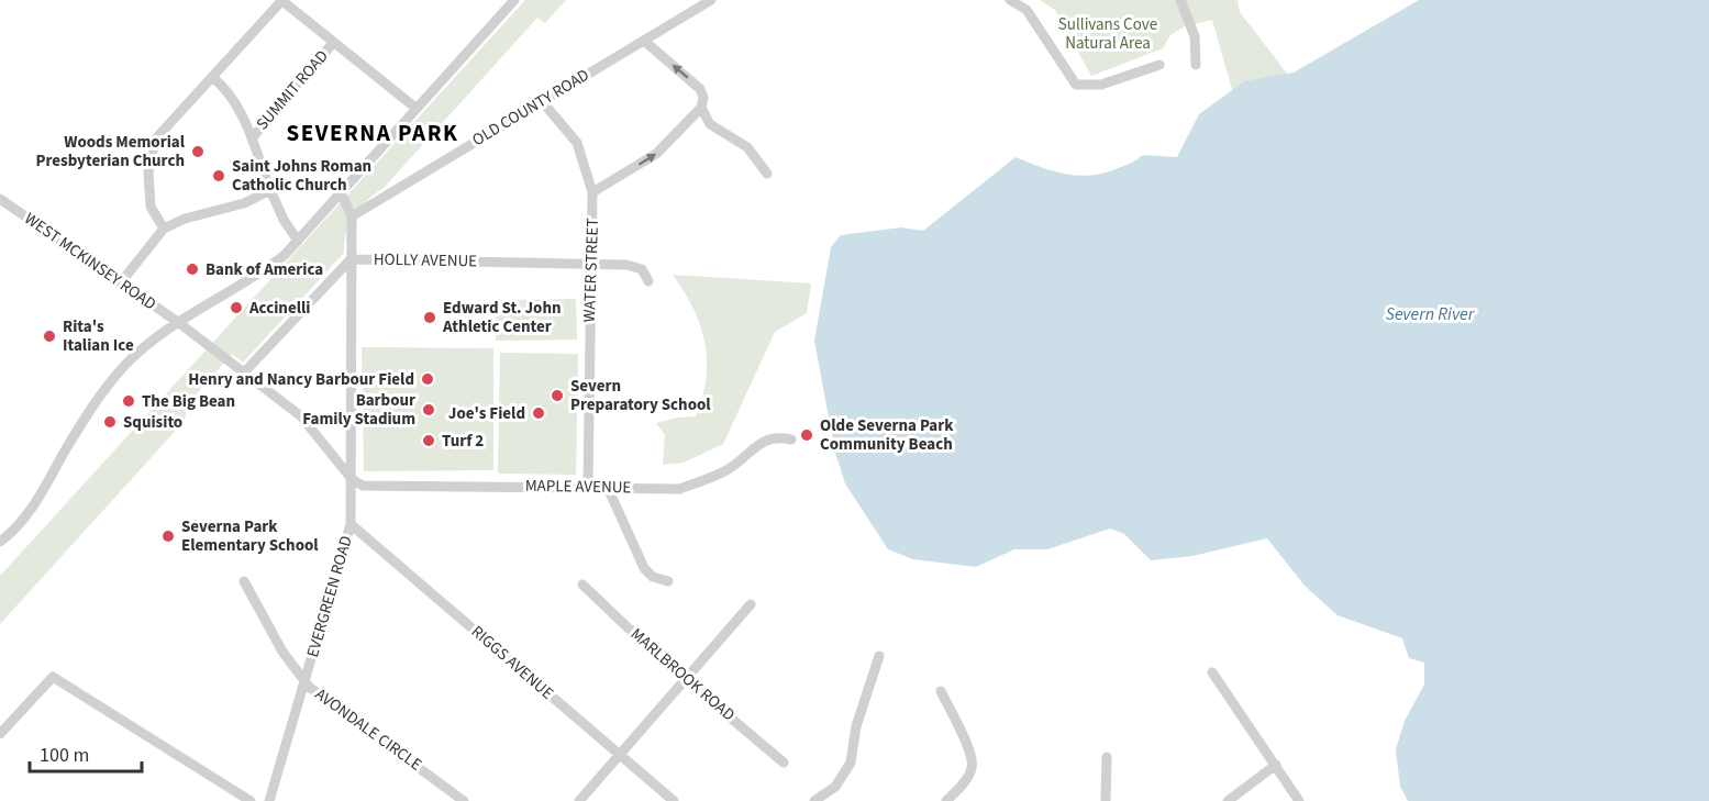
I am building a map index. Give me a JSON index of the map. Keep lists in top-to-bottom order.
{
  "streets": {
    "street": [
      "SUMMIT ROAD",
      "OLD COUNTY ROAD",
      "HOLLY AVENUE",
      "WEST MCKINSEY ROAD",
      "WATER STREET",
      "MAPLE AVENUE",
      "EVERGREEN ROAD",
      "RIGGS AVENUE",
      "MARLBROOK ROAD",
      "AVONDALE CIRCLE"
    ]
  },
  "crossings": [
    ["OLD COUNTY ROAD", "WATER STREET"],
    ["OLD COUNTY ROAD", "EVERGREEN ROAD"],
    ["HOLLY AVENUE", "WATER STREET"],
    ["HOLLY AVENUE", "EVERGREEN ROAD"],
    ["WATER STREET", "MAPLE AVENUE"],
    ["MAPLE AVENUE", "EVERGREEN ROAD"],
    ["EVERGREEN ROAD", "RIGGS AVENUE"],
    ["EVERGREEN ROAD", "AVONDALE CIRCLE"]
  ],
  "districts": ["SEVERNA PARK"],
  "water": ["Severn River"],
  "parks": ["Sullivans Cove Natural Area"],
  "places": [
    "Woods Memorial Presbyterian Church",
    "Saint Johns Roman Catholic Church",
    "Bank of America",
    "Accinelli",
    "Edward St. John Athletic Center",
    "Rita's Italian Ice",
    "Henry and Nancy Barbour Field",
    "Severn Preparatory School",
    "The Big Bean",
    "Barbour Family Stadium",
    "Joe's Field",
    "Squisito",
    "Olde Severna Park Community Beach",
    "Turf 2",
    "Severna Park Elementary School"
  ],
  "scale_bar": "100 m"
}
